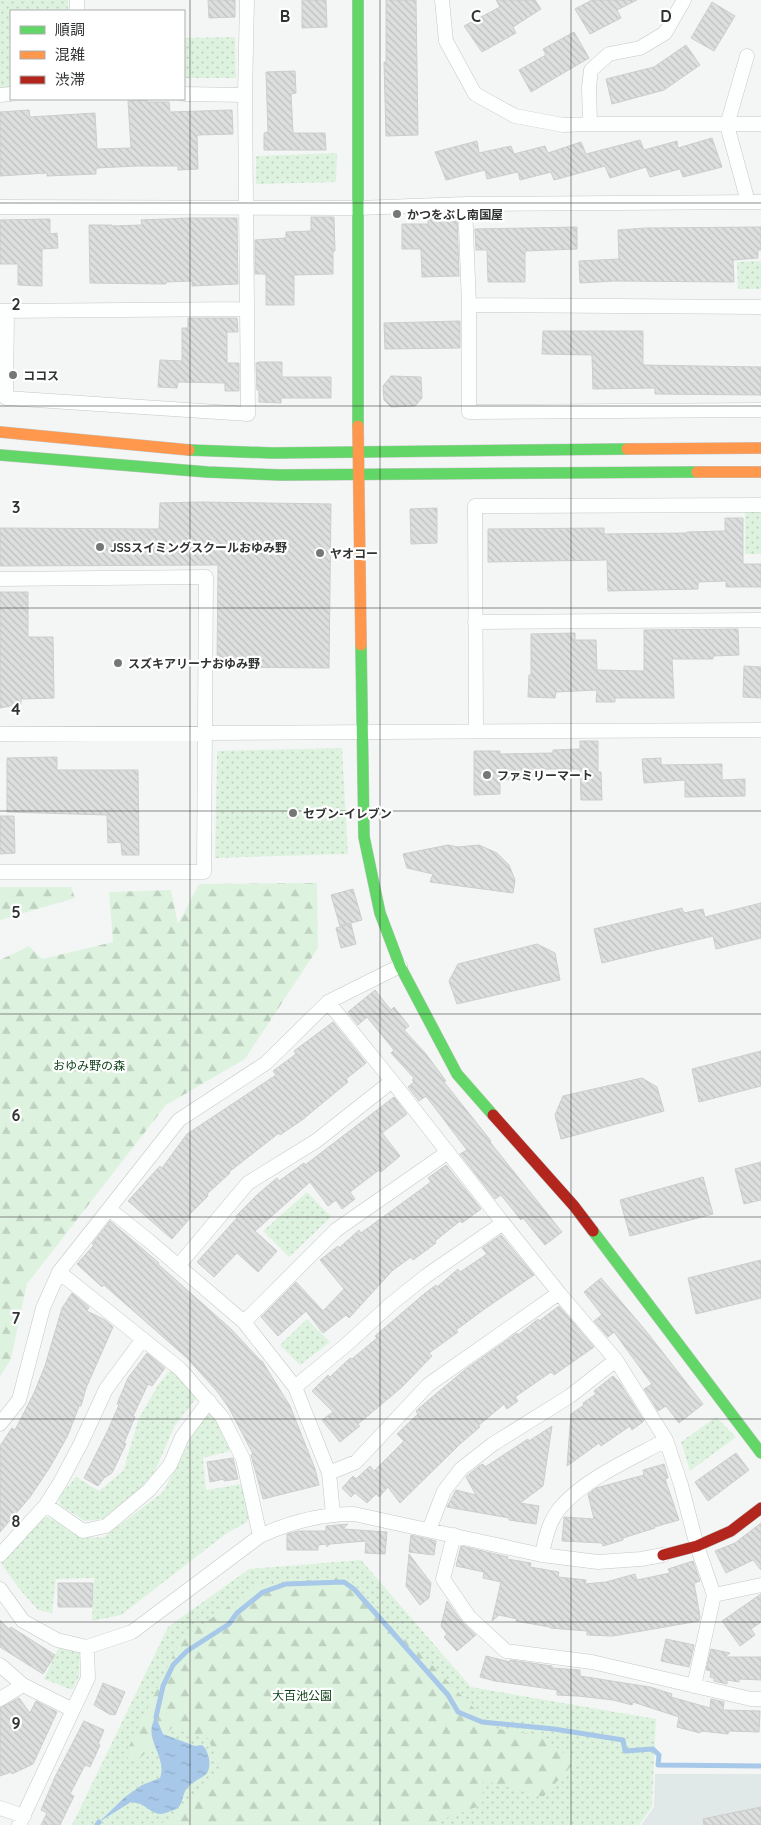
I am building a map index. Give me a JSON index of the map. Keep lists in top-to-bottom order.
{
  "parks": ["おゆみ野の森", "大百池公園"],
  "places": [
    "かつをぶし南国屋",
    "ココス",
    "JSSスイミングスクールおゆみ野",
    "ヤオコー",
    "スズキアリーナおゆみ野",
    "ファミリーマート",
    "セブン-イレブン"
  ],
  "legend": ["順調", "混雑", "渋滞"],
  "grid": {
    "columns": ["B", "C", "D"],
    "rows": [
      "2",
      "3",
      "4",
      "5",
      "6",
      "7",
      "8",
      "9"
    ]
  }
}
